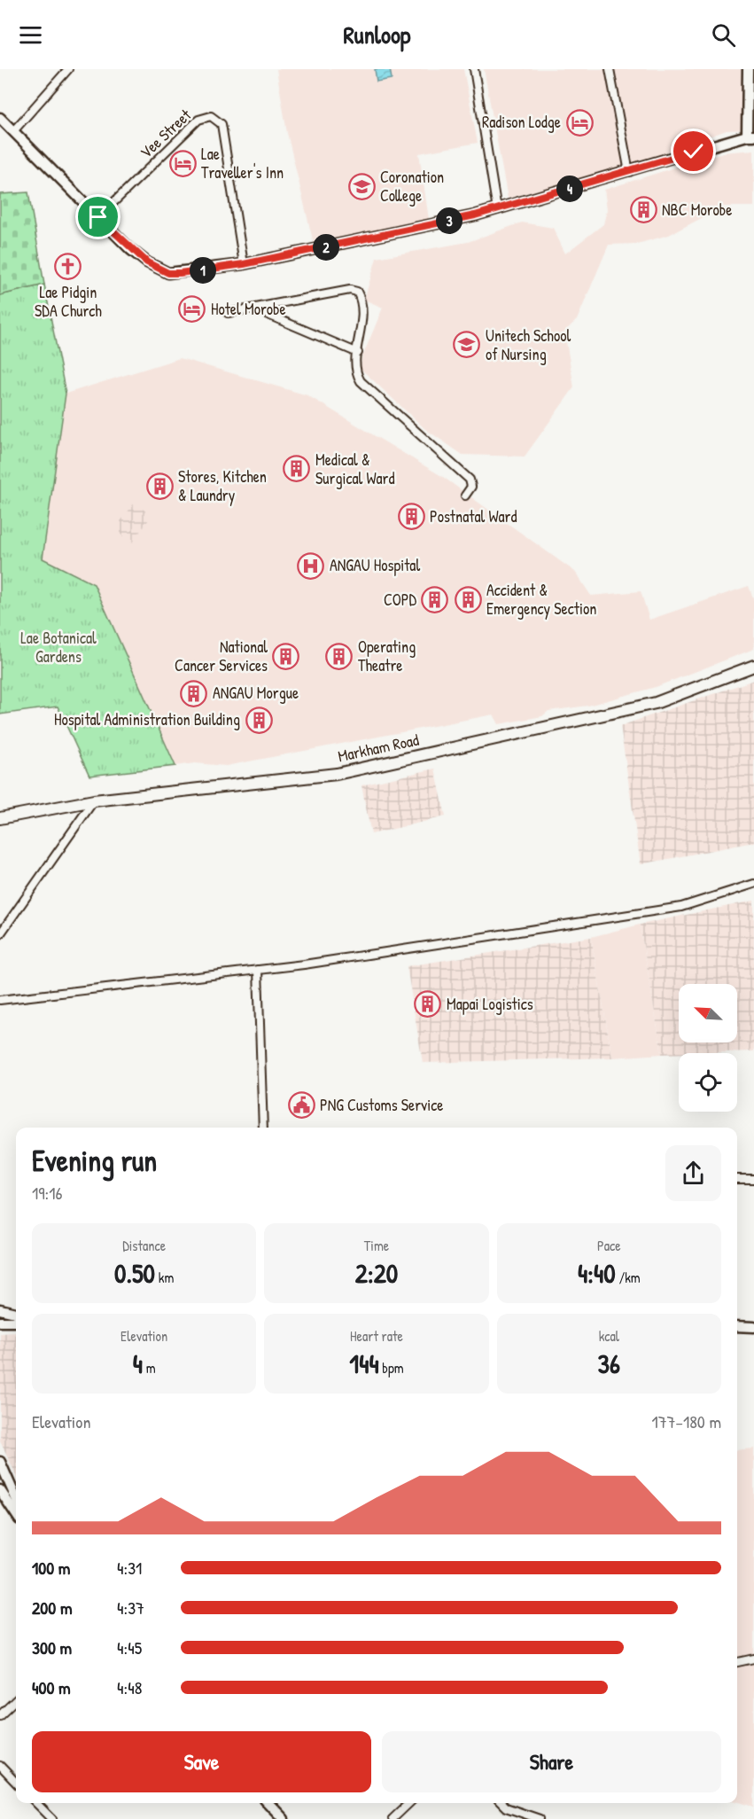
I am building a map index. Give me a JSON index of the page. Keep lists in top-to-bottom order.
{
  "streets": {
    "main road": ["Markham Road"],
    "street": ["Vee Street"]
  },
  "parks": ["Lae Botanical Gardens"],
  "places": {
    "hotel": ["Radison Lodge", "Lae Traveller's Inn", "Hotel Morobe"],
    "school or university": ["Coronation College", "Unitech School of Nursing"],
    "building": [
      "NBC Morobe",
      "Medical & Surgical Ward",
      "Stores, Kitchen & Laundry",
      "Postnatal Ward",
      "Accident & Emergency Section",
      "COPD",
      "National Cancer Services",
      "Operating Theatre",
      "ANGAU Morgue",
      "Hospital Administration Building",
      "Mapai Logistics"
    ],
    "church": ["Lae Pidgin SDA Church"],
    "hospital": ["ANGAU Hospital"],
    "public building": ["PNG Customs Service"]
  },
  "north": "top left",
  "page": {
    "header": "Runloop",
    "pins": [
      "4",
      "3",
      "2",
      "1"
    ],
    "heading": ["Evening run", "19:16"],
    "stats": [
      ["Distance", "0.50 km"],
      ["Time", "2:20"],
      ["Pace", "4:40 /km"],
      ["Elevation", "4 m"],
      ["Heart rate", "144 bpm"],
      ["kcal", "36"]
    ],
    "chart": ["Elevation", "177–180 m"],
    "list": [
      {
        "name": "100 m",
        "note": "4:31"
      },
      {
        "name": "200 m",
        "note": "4:37"
      },
      {
        "name": "300 m",
        "note": "4:45"
      },
      {
        "name": "400 m",
        "note": "4:48"
      }
    ],
    "buttons": ["Save", "Share"]
  }
}
